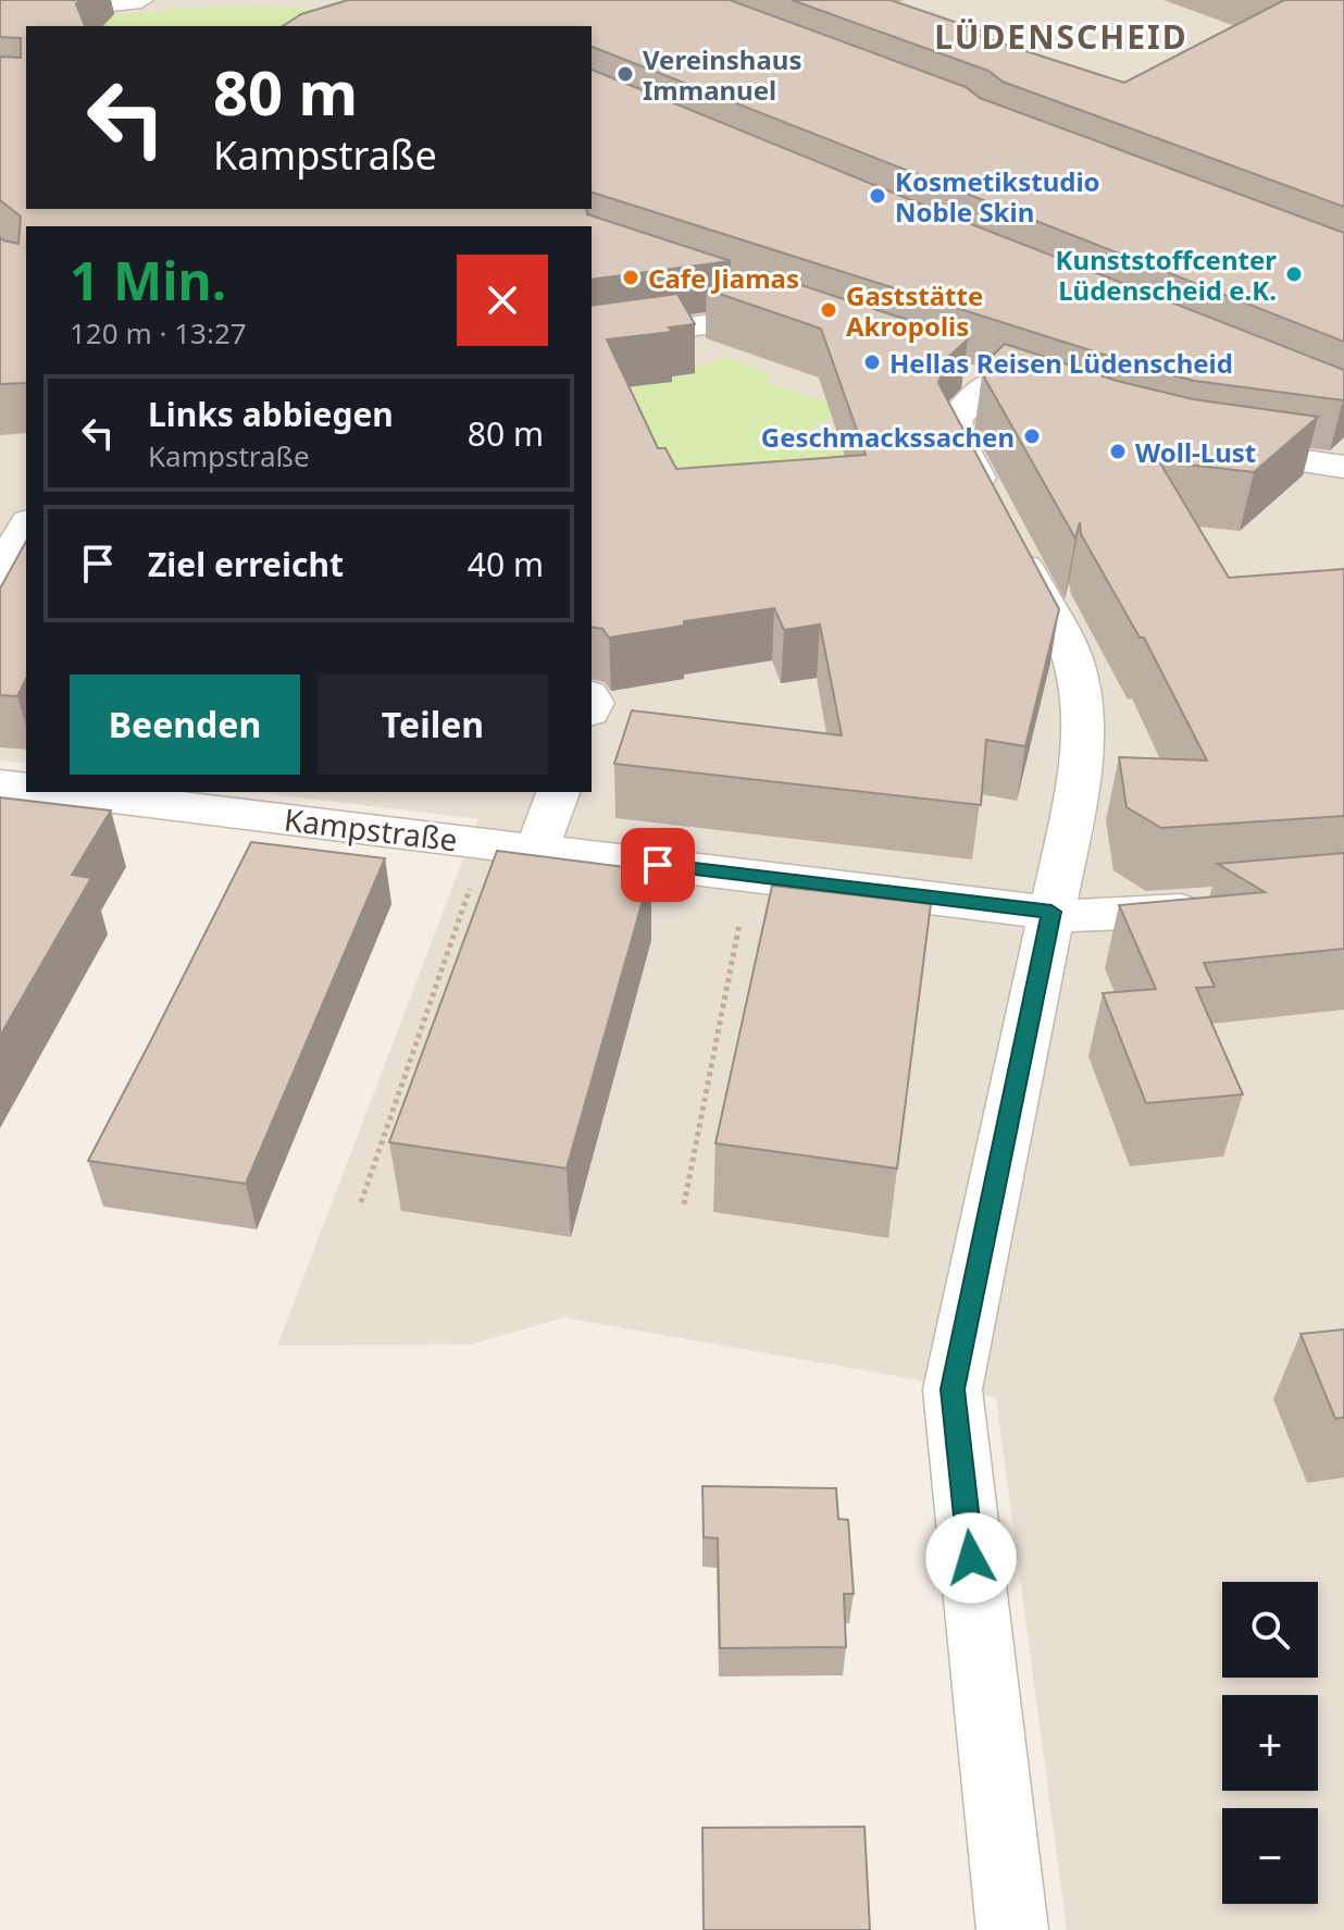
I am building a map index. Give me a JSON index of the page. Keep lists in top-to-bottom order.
{
  "streets": {
    "street": ["Kampstraße"]
  },
  "districts": ["LÜDENSCHEID"],
  "places": [
    "Vereinshaus Immanuel",
    "Kosmetikstudio Noble Skin",
    "Kunststoffcenter Lüdenscheid e.K.",
    "Cafe Jiamas",
    "Gaststätte Akropolis",
    "Hellas Reisen Lüdenscheid",
    "Geschmackssachen",
    "Woll-Lust"
  ],
  "page": {
    "turn": ["80 m", "Kampstraße"],
    "heading": ["1 Min.", "120 m · 13:27"],
    "list": [
      {
        "name": "Links abbiegen",
        "note": "Kampstraße",
        "value": "80 m"
      },
      {
        "name": "Ziel erreicht",
        "value": "40 m"
      }
    ],
    "buttons": ["Beenden", "Teilen"],
    "map_buttons": ["+", "−"]
  }
}
